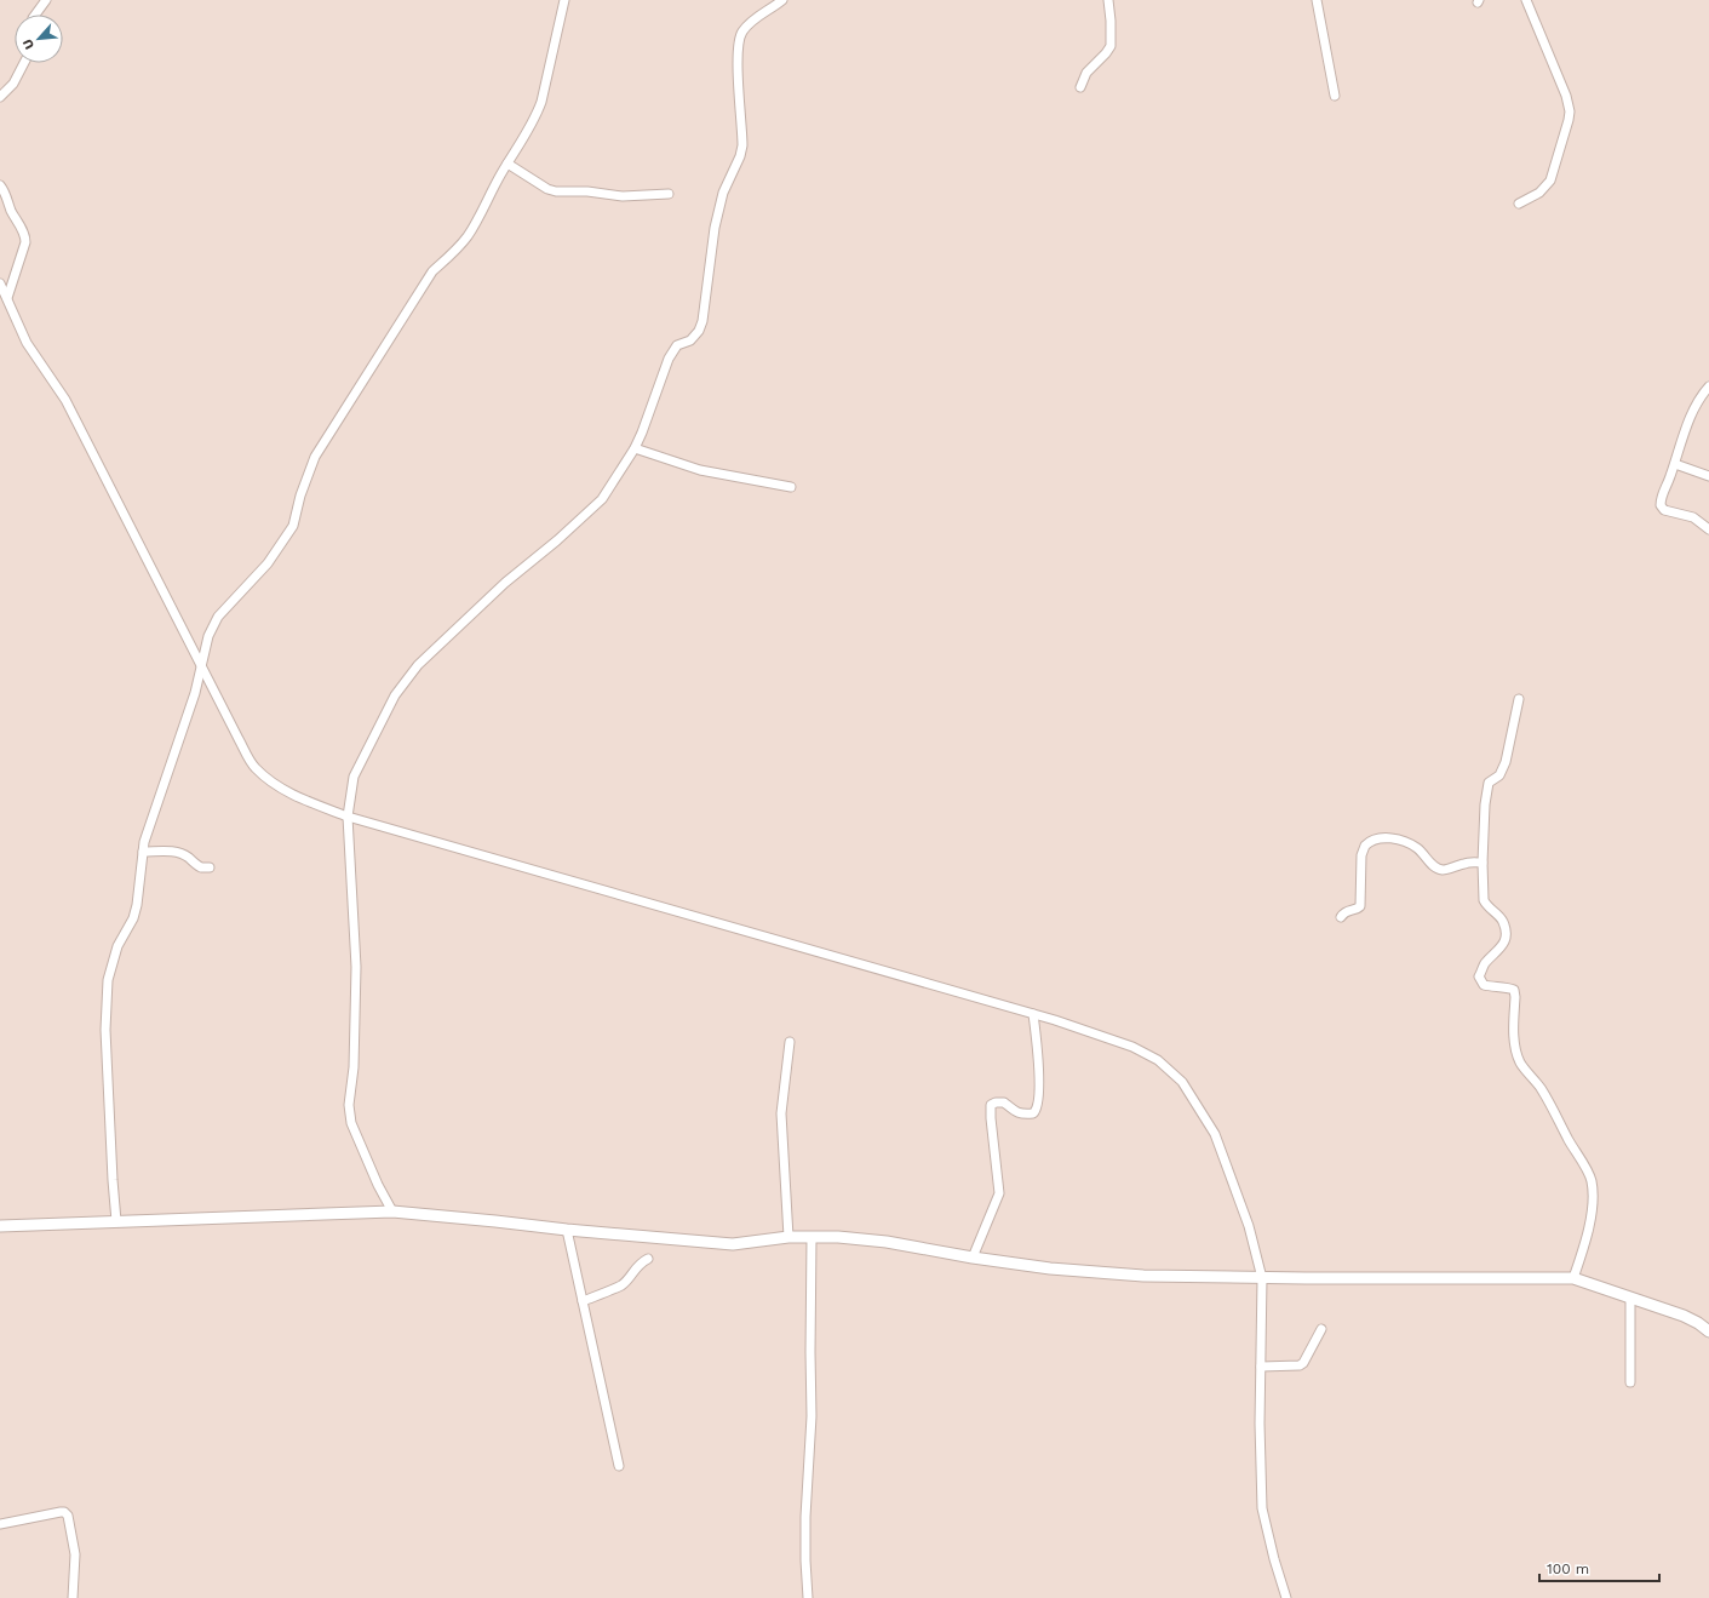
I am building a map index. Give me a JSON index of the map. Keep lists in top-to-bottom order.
{
  "scale_bar": "100 m",
  "north": "bottom left"
}
